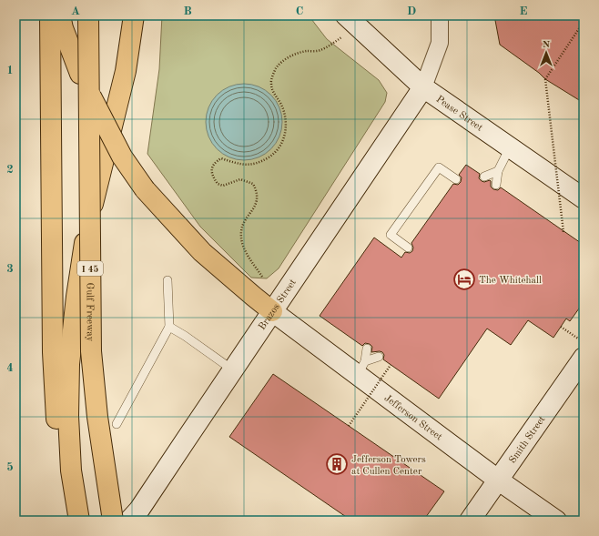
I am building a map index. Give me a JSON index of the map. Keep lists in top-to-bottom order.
{
  "streets": {
    "highway": ["I 45", "Gulf Freeway"],
    "street": [
      "Pease Street",
      "Brazos Street",
      "Jefferson Street",
      "Smith Street"
    ]
  },
  "crossings": [
    ["Pease Street", "Brazos Street"],
    ["Brazos Street", "Jefferson Street"],
    ["Jefferson Street", "Smith Street"]
  ],
  "places": {
    "hotel": ["The Whitehall"],
    "building": ["Jefferson Towers at Cullen Center"]
  },
  "north": "top",
  "grid": {
    "columns": [
      "A",
      "B",
      "C",
      "D",
      "E"
    ],
    "rows": [
      "1",
      "2",
      "3",
      "4",
      "5"
    ]
  }
}
